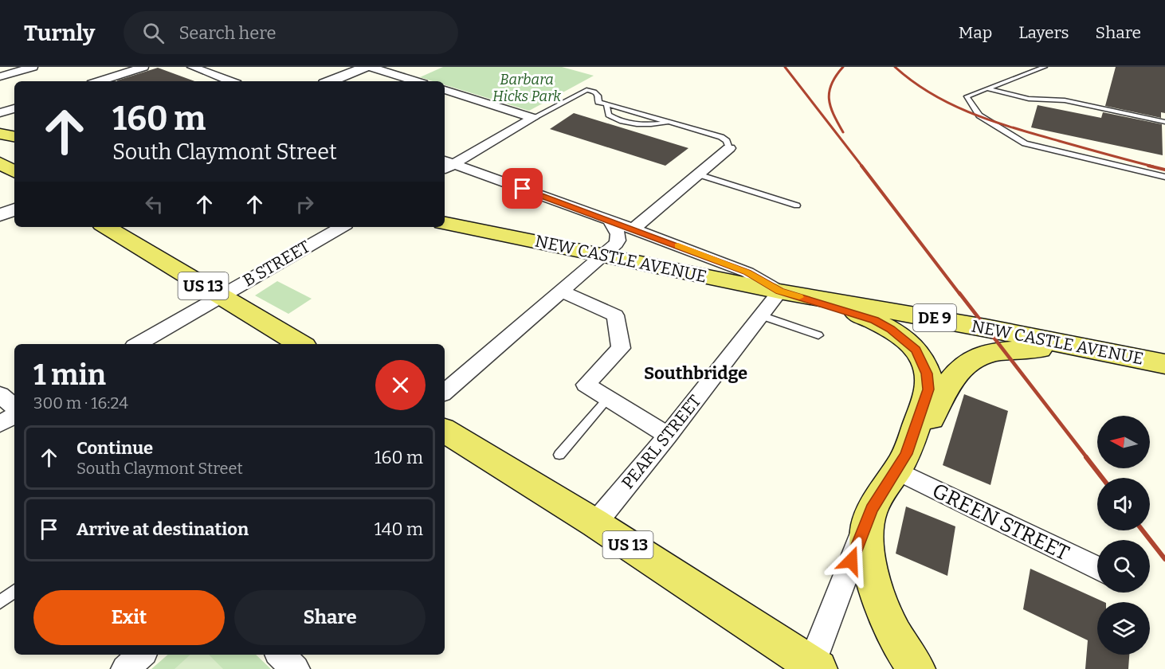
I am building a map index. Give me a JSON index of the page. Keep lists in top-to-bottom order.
{
  "streets": {
    "main road": ["NEW CASTLE AVENUE", "US 13", "DE 9"],
    "street": ["B STREET", "PEARL STREET", "GREEN STREET"]
  },
  "crossings": [
    ["NEW CASTLE AVENUE", "PEARL STREET"],
    ["B STREET", "US 13"],
    ["US 13", "PEARL STREET"]
  ],
  "districts": ["Southbridge"],
  "parks": ["Barbara Hicks Park"],
  "north": "left",
  "page": {
    "header": "Turnly",
    "search": "Search here",
    "nav": ["Map", "Layers", "Share"],
    "turn": ["160 m", "South Claymont Street"],
    "heading": ["1 min", "300 m · 16:24"],
    "list": [
      {
        "name": "Continue",
        "note": "South Claymont Street",
        "value": "160 m"
      },
      {
        "name": "Arrive at destination",
        "value": "140 m"
      }
    ],
    "buttons": ["Exit", "Share"]
  }
}
